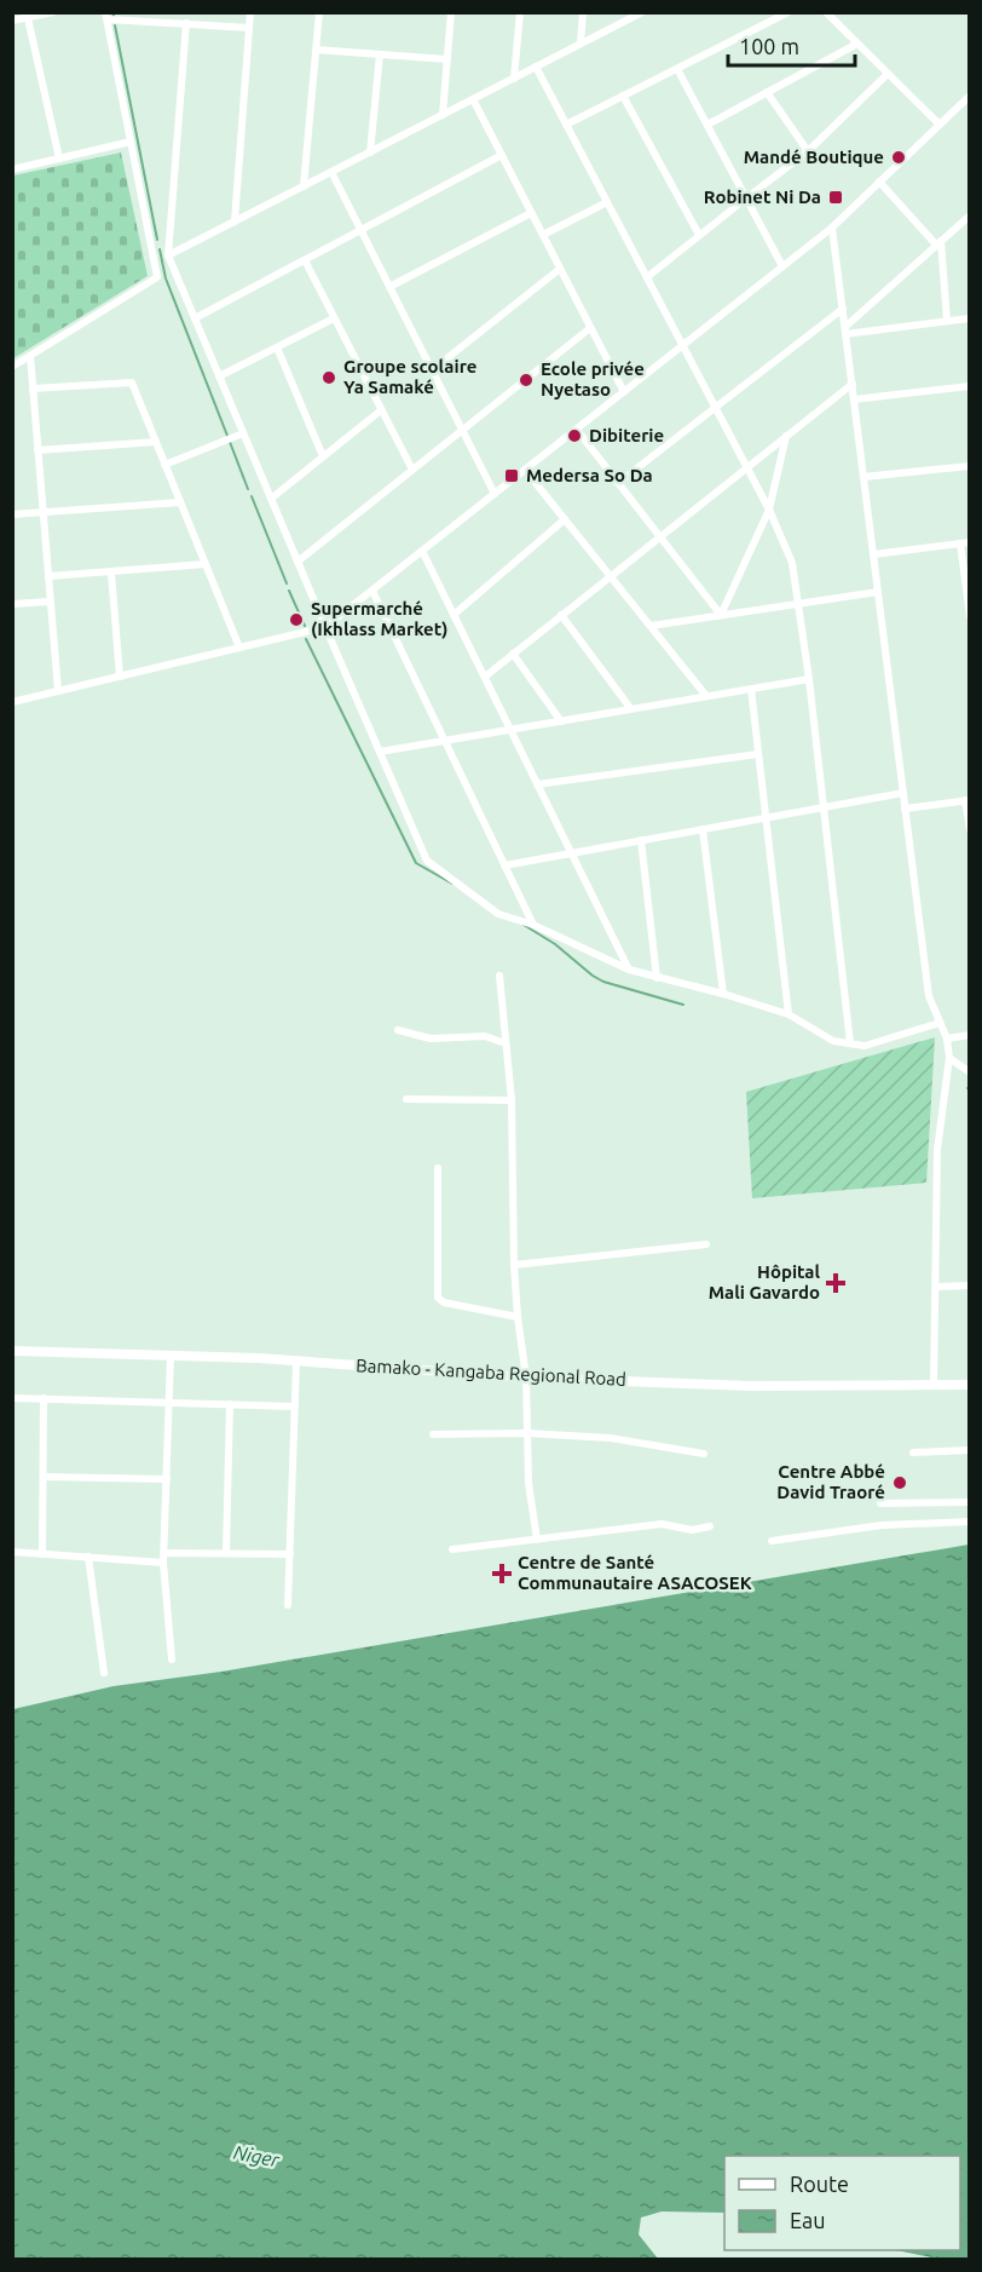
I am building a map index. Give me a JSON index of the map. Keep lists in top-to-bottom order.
{
  "streets": {
    "street": ["Bamako - Kangaba Regional Road"]
  },
  "water": ["Niger"],
  "places": {
    "other": [
      "Mandé Boutique",
      "Groupe scolaire Ya Samaké",
      "Ecole privée Nyetaso",
      "Dibiterie",
      "Supermarché (Ikhlass Market)",
      "Centre Abbé David Traoré"
    ],
    "transit": ["Robinet Ni Da", "Medersa So Da"],
    "health": ["Hôpital Mali Gavardo", "Centre de Santé Communautaire ASACOSEK"]
  },
  "legend": ["Route", "Eau"],
  "scale_bar": "100 m"
}
